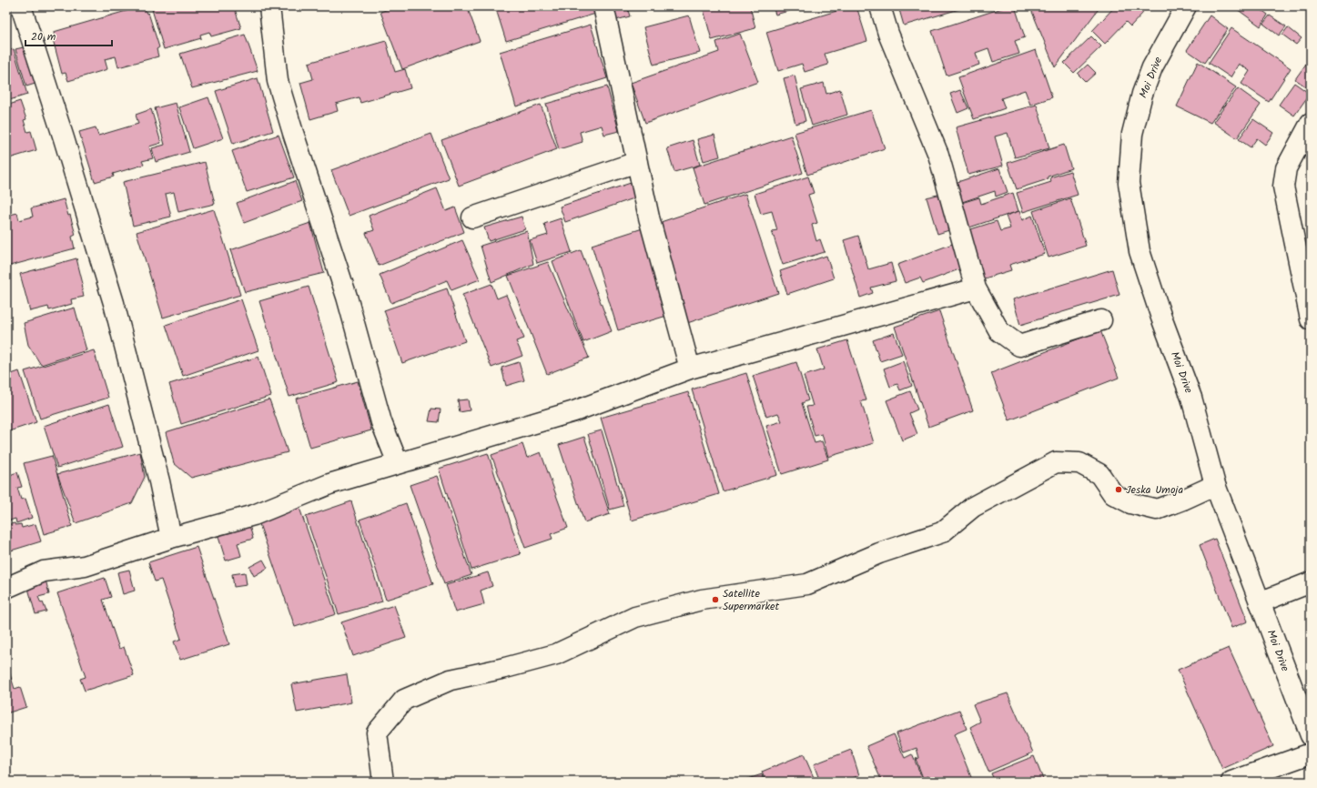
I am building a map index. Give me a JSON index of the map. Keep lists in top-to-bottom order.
{
  "streets": {
    "street": ["Moi Drive"]
  },
  "places": ["Jeska Umoja", "Satellite Supermarket"],
  "scale_bar": "20 m"
}
